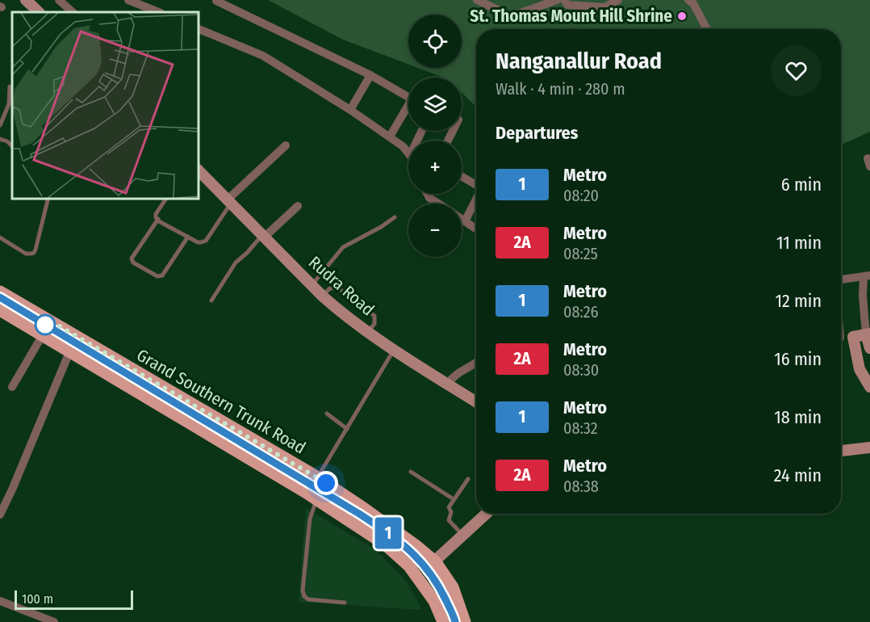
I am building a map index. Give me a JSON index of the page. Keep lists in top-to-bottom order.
{
  "streets": {
    "main road": ["Grand Southern Trunk Road"],
    "street": ["Rudra Road"]
  },
  "places": ["St. Thomas Mount Hill Shrine"],
  "lines": ["metro line 1"],
  "scale_bar": "100 m",
  "page": {
    "on_map": "1",
    "map_buttons": ["+", "−"],
    "heading": [
      ["Nanganallur Road", "Walk · 4 min · 280 m"],
      "Departures"
    ],
    "list": [
      {
        "mark": "1",
        "name": "Metro",
        "note": "08:20",
        "value": "6 min"
      },
      {
        "mark": "2A",
        "name": "Metro",
        "note": "08:25",
        "value": "11 min"
      },
      {
        "mark": "1",
        "name": "Metro",
        "note": "08:26",
        "value": "12 min"
      },
      {
        "mark": "2A",
        "name": "Metro",
        "note": "08:30",
        "value": "16 min"
      },
      {
        "mark": "1",
        "name": "Metro",
        "note": "08:32",
        "value": "18 min"
      },
      {
        "mark": "2A",
        "name": "Metro",
        "note": "08:38",
        "value": "24 min"
      }
    ],
    "scale": "100 m"
  }
}
